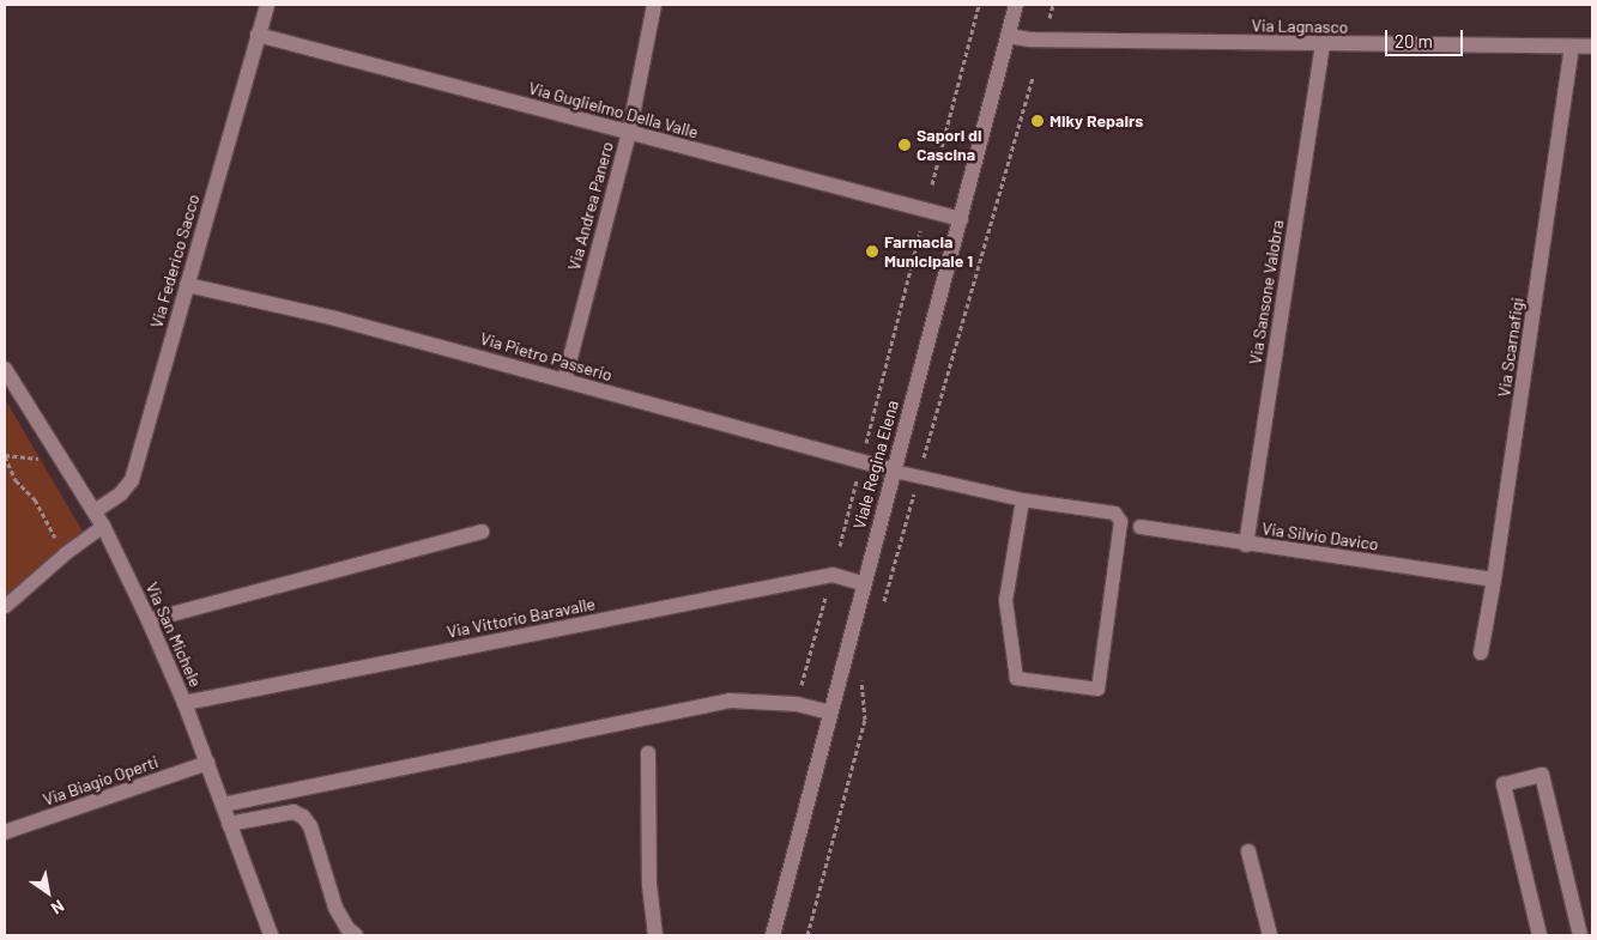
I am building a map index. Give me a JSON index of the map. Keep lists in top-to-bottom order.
{
  "streets": {
    "street": [
      "Via Lagnasco",
      "Via Guglielmo Della Valle",
      "Via Andrea Panero",
      "Via Federico Sacco",
      "Via Sansone Valobra",
      "Via Scarnafigi",
      "Via Pietro Passerio",
      "Viale Regina Elena",
      "Via Silvio Davico",
      "Via Vittorio Baravalle",
      "Via San Michele",
      "Via Biagio Operti"
    ]
  },
  "crossings": [
    ["Via Lagnasco", "Via Sansone Valobra"],
    ["Via Lagnasco", "Via Scarnafigi"],
    ["Via Lagnasco", "Viale Regina Elena"],
    ["Via Guglielmo Della Valle", "Via Andrea Panero"],
    ["Via Guglielmo Della Valle", "Via Federico Sacco"],
    ["Via Guglielmo Della Valle", "Viale Regina Elena"],
    ["Via Andrea Panero", "Via Pietro Passerio"],
    ["Via Federico Sacco", "Via Pietro Passerio"],
    ["Via Federico Sacco", "Via San Michele"],
    ["Via Sansone Valobra", "Via Silvio Davico"],
    ["Via Scarnafigi", "Via Silvio Davico"],
    ["Via Pietro Passerio", "Viale Regina Elena"],
    ["Viale Regina Elena", "Via Vittorio Baravalle"],
    ["Via Vittorio Baravalle", "Via San Michele"],
    ["Via San Michele", "Via Biagio Operti"]
  ],
  "places": ["Miky Repairs", "Sapori di Cascina", "Farmacia Municipale 1"],
  "scale_bar": "20 m",
  "north": "bottom right"
}
